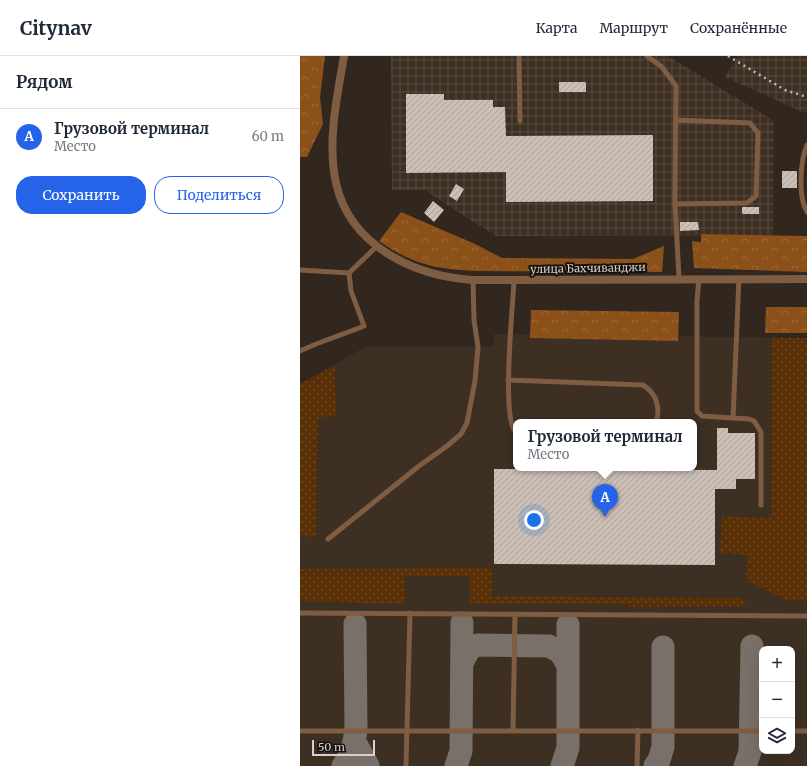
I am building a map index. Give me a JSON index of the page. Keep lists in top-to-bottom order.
{
  "streets": {
    "street": ["улица Бахчиванджи"]
  },
  "scale_bar": "50 m",
  "page": {
    "header": "Citynav",
    "nav": ["Карта", "Маршрут", "Сохранённые"],
    "heading": "Рядом",
    "list": [
      {
        "mark": "A",
        "name": "Грузовой терминал",
        "note": "Место",
        "value": "60 m"
      }
    ],
    "buttons": ["Сохранить", "Поделиться"],
    "popup": ["Грузовой терминал", "Место"],
    "pins": "A",
    "map_buttons": ["+", "−"],
    "scale": "50 m"
  }
}
